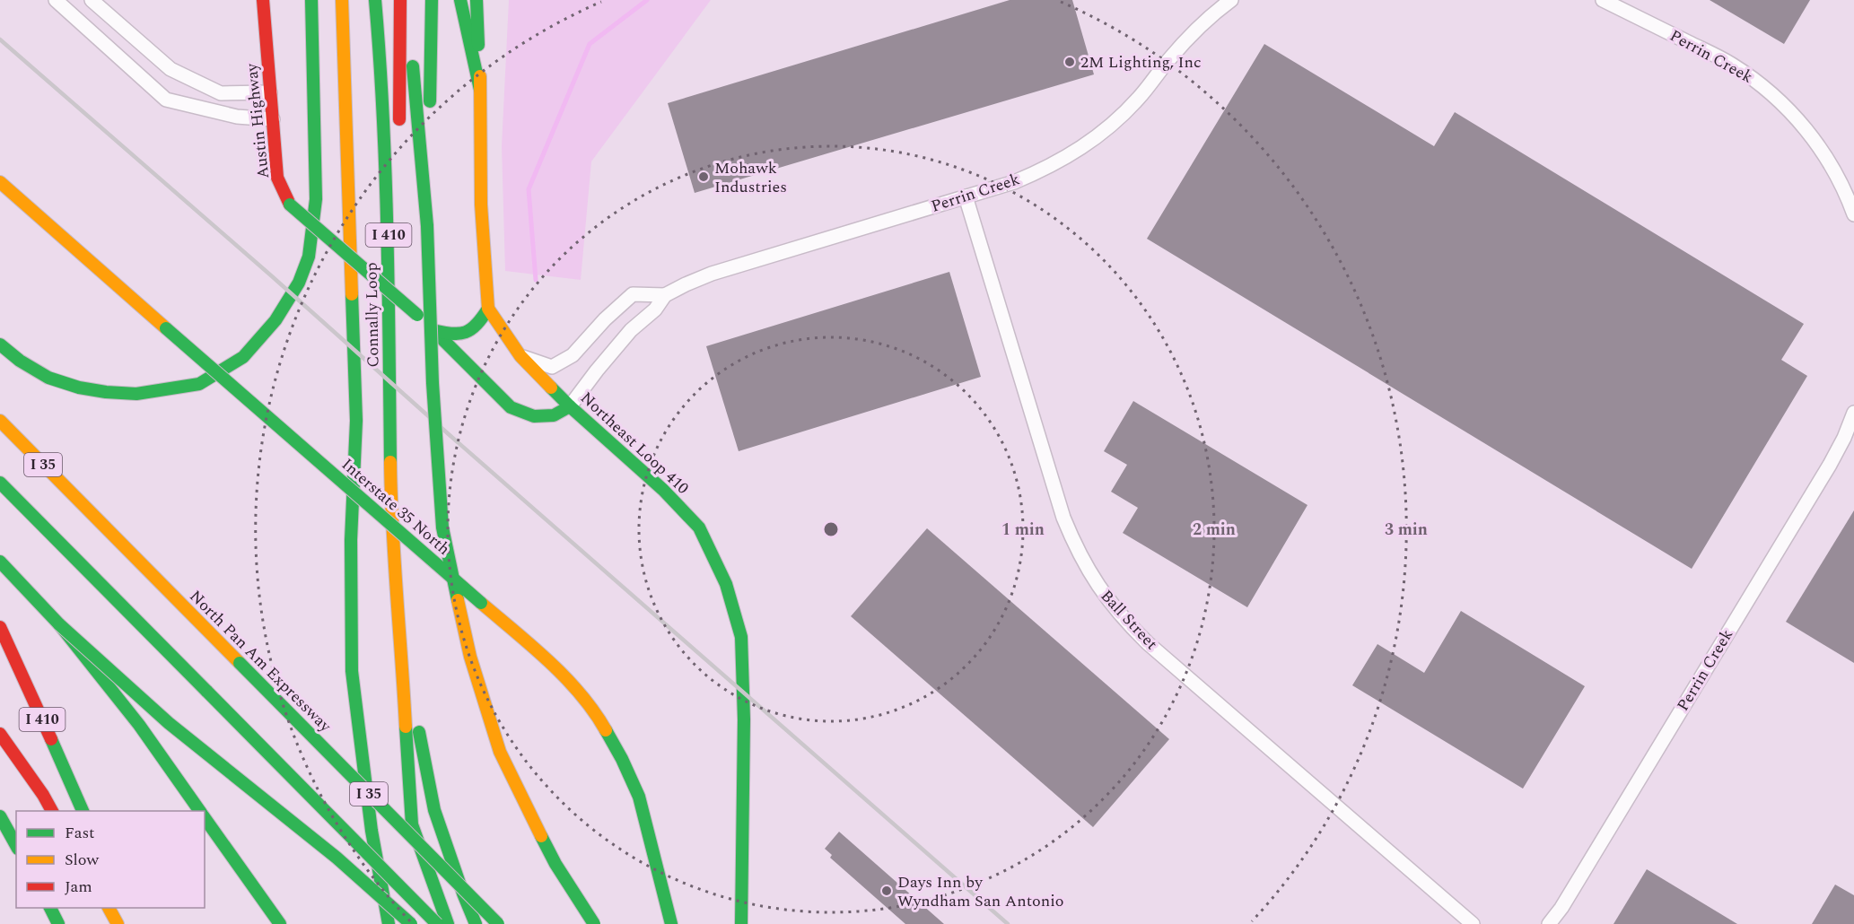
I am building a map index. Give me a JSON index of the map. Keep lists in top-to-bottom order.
{
  "streets": {
    "main road": [
      "Austin Highway",
      "I 410",
      "Connally Loop",
      "Northeast Loop 410",
      "I 35",
      "Interstate 35 North",
      "North Pan Am Expressway"
    ],
    "street": ["Perrin Creek", "Ball Street"]
  },
  "crossings": [
    ["Perrin Creek", "Austin Highway"],
    ["Perrin Creek", "Northeast Loop 410"],
    ["Perrin Creek", "Ball Street"],
    ["Austin Highway", "Northeast Loop 410"],
    ["I 410", "Connally Loop"]
  ],
  "places": ["2M Lighting, Inc", "Mohawk Industries", "Days Inn by Wyndham San Antonio"],
  "legend": ["Fast", "Slow", "Jam"],
  "rings": ["1 min", "2 min", "3 min"]
}
